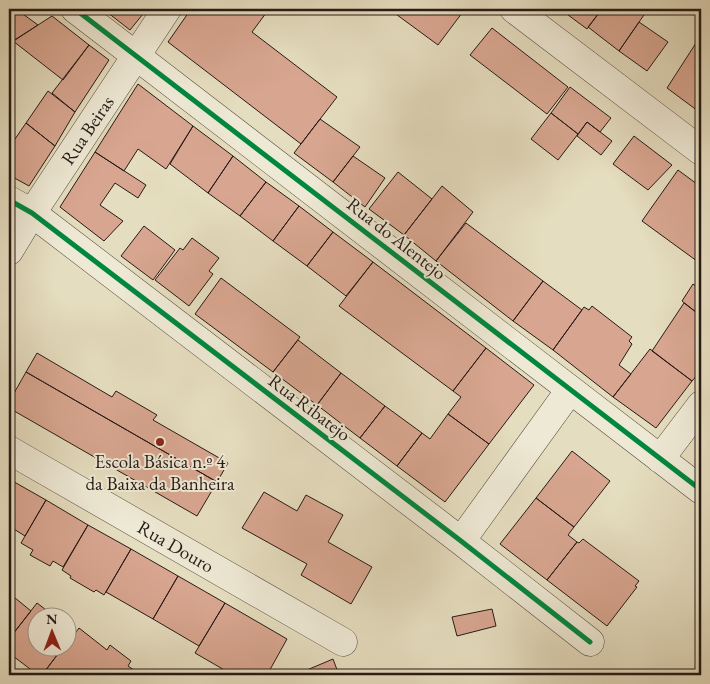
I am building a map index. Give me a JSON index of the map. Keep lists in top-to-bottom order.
{
  "streets": {
    "street": [
      "Rua Beiras",
      "Rua do Alentejo",
      "Rua Ribatejo",
      "Rua Douro"
    ]
  },
  "crossings": [
    ["Rua Beiras", "Rua do Alentejo"],
    ["Rua Beiras", "Rua Ribatejo"]
  ],
  "places": ["Escola Básica n.º 4 da Baixa da Banheira"],
  "north": "top"
}
